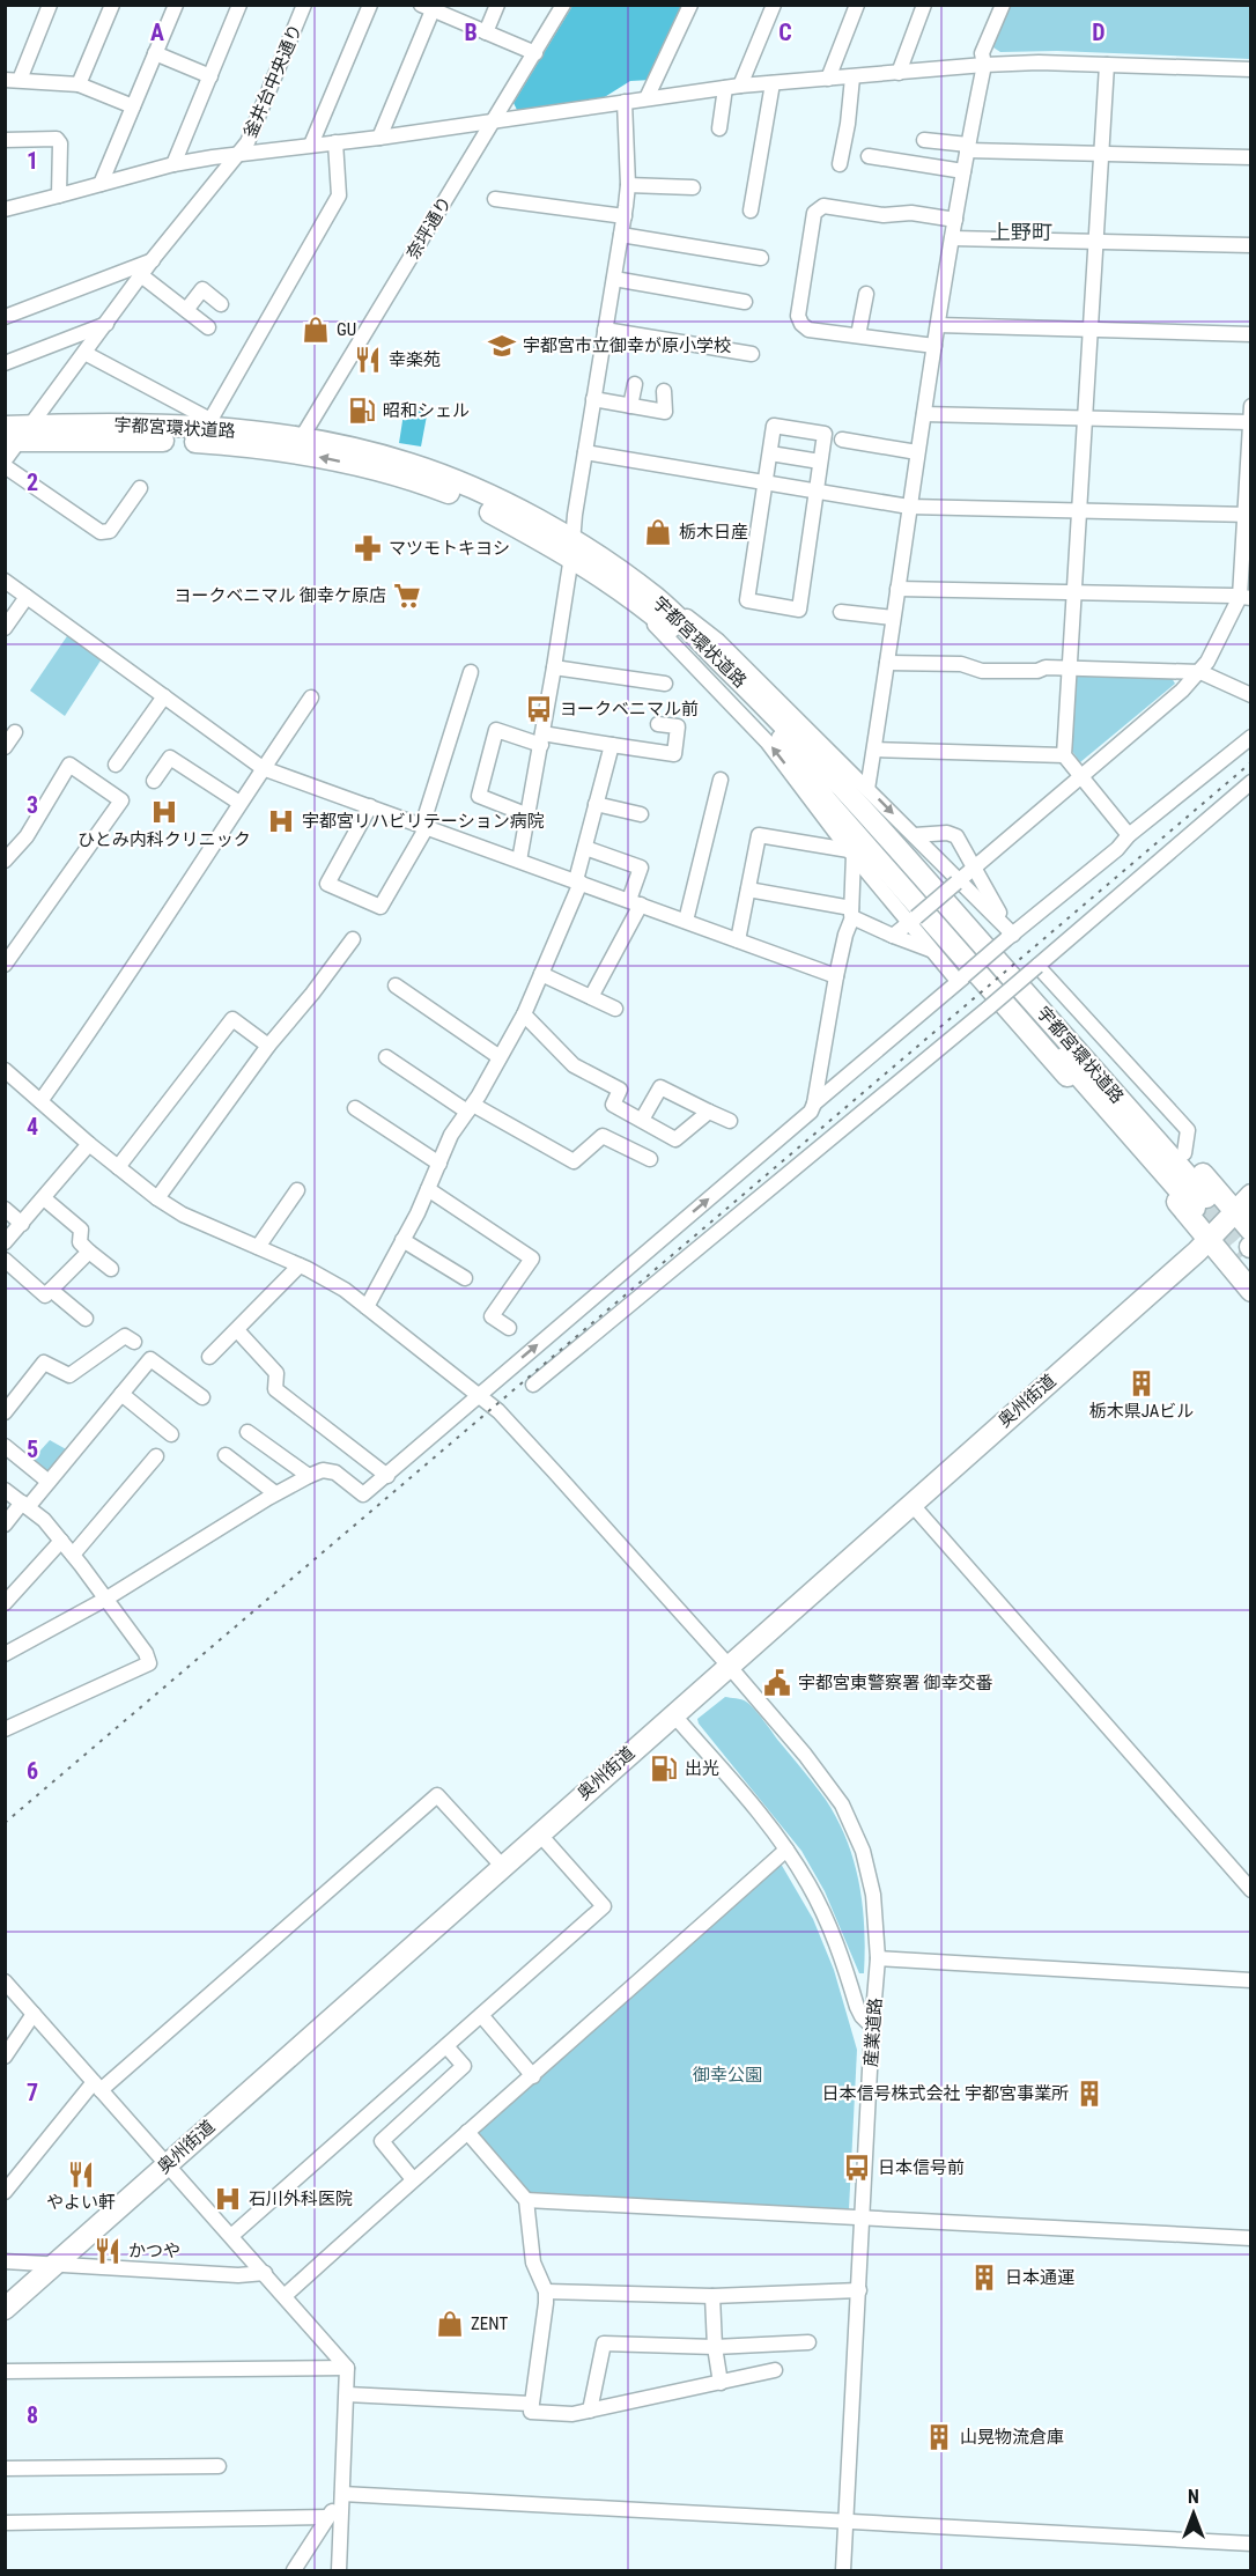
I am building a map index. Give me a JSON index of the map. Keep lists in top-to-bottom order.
{
  "streets": {
    "highway": ["宇都宮環状道路", "奥州街道"],
    "street": ["釜井台中央通り", "奈坪通り", "産業道路"]
  },
  "crossings": [
    ["釜井台中央通り", "宇都宮環状道路"],
    ["奈坪通り", "宇都宮環状道路"],
    ["奥州街道", "産業道路"]
  ],
  "districts": ["上野町"],
  "parks": ["御幸公園"],
  "places": {
    "shop": ["GU", "栃木日産", "ZENT"],
    "school or university": ["宇都宮市立御幸が原小学校"],
    "restaurant": ["幸楽苑", "やよい軒", "かつや"],
    "fuel station": ["昭和シェル", "出光"],
    "pharmacy": ["マツモトキヨシ"],
    "supermarket": ["ヨークベニマル 御幸ケ原店"],
    "bus stop": ["ヨークベニマル前", "日本信号前"],
    "hospital": ["ひとみ内科クリニック", "宇都宮リハビリテーション病院", "石川外科医院"],
    "building": [
      "栃木県JAビル",
      "日本信号株式会社 宇都宮事業所",
      "日本通運",
      "山晃物流倉庫"
    ],
    "public building": ["宇都宮東警察署 御幸交番"]
  },
  "north": "top",
  "grid": {
    "columns": [
      "A",
      "B",
      "C",
      "D"
    ],
    "rows": [
      "1",
      "2",
      "3",
      "4",
      "5",
      "6",
      "7",
      "8"
    ]
  }
}
